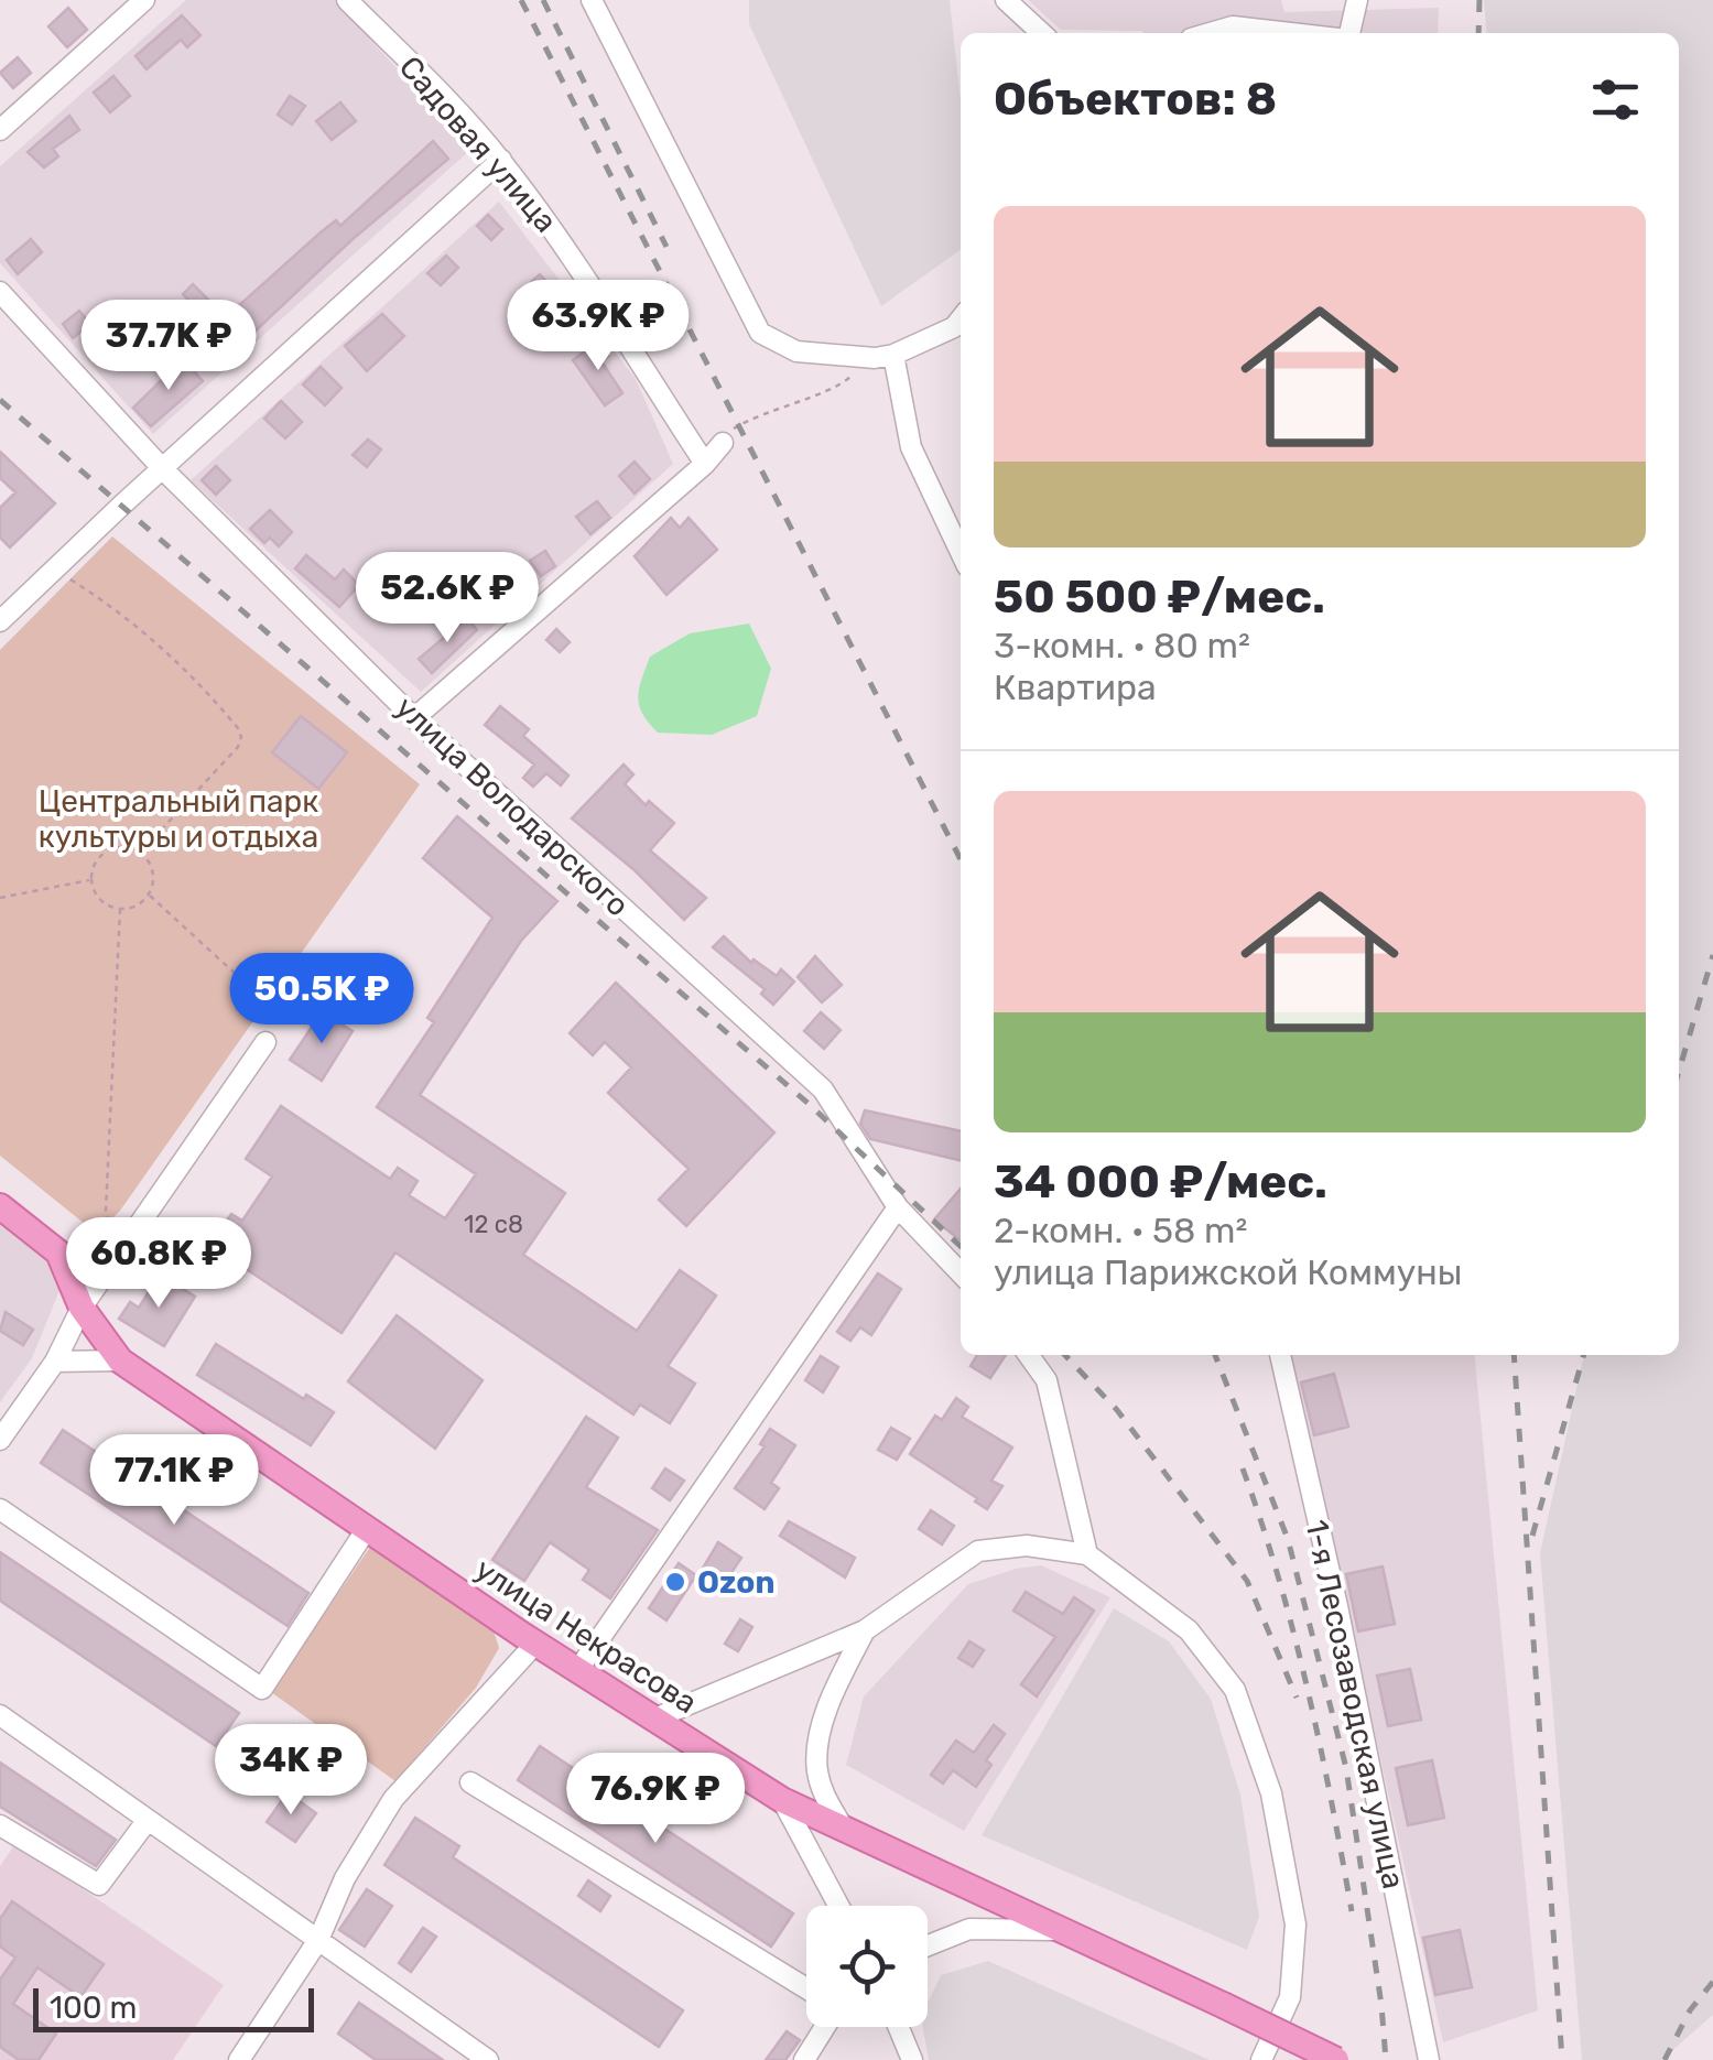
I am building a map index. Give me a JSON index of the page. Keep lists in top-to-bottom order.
{
  "streets": {
    "main road": ["улица Некрасова"],
    "street": ["Садовая улица", "улица Володарского", "1-я Лесозаводская улица"]
  },
  "parks": ["Центральный парк культуры и отдыха"],
  "places": ["Ozon"],
  "house_numbers": ["12 с8"],
  "scale_bar": "100 m",
  "page": {
    "heading": "Объектов: 8",
    "list": [
      {
        "name": "50 500 ₽/мес.",
        "note": "3-комн. · 80 m² · Квартира"
      },
      {
        "name": "34 000 ₽/мес.",
        "note": "2-комн. · 58 m² · улица Парижской Коммуны"
      }
    ],
    "price": [
      "63.9K ₽",
      "37.7K ₽",
      "52.6K ₽",
      "50.5K ₽",
      "60.8K ₽",
      "77.1K ₽",
      "34K ₽",
      "76.9K ₽"
    ],
    "scale": "100 m"
  }
}
